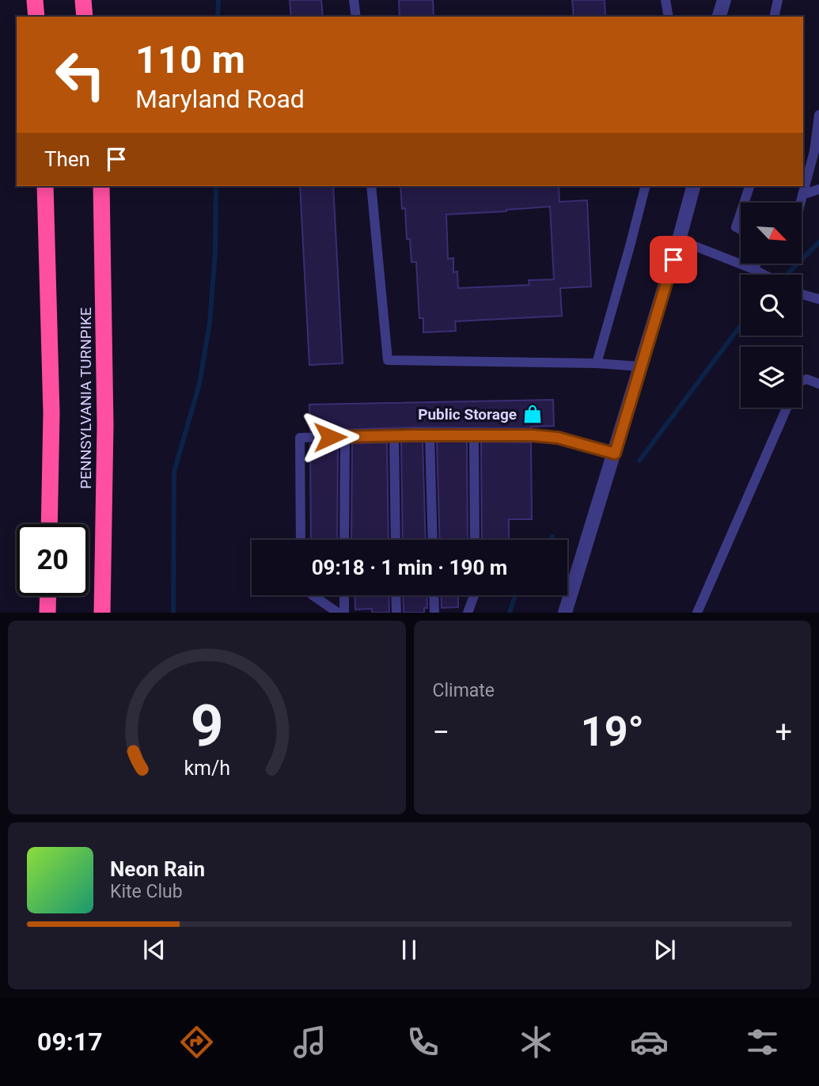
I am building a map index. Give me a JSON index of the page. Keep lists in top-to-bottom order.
{
  "streets": {
    "highway": ["PENNSYLVANIA TURNPIKE"]
  },
  "places": {
    "shop": ["Public Storage"]
  },
  "north": "bottom right",
  "page": {
    "turn": ["110 m", "Maryland Road"],
    "then": "Then",
    "limit": "20",
    "trip": "09:18 · 1 min · 190 m",
    "tile": "Climate",
    "heat": ["−", "19°", "+"],
    "song": ["Neon Rain", "Kite Club"],
    "tabs": "09:17",
    "gauge": ["9", "km/h"]
  }
}
